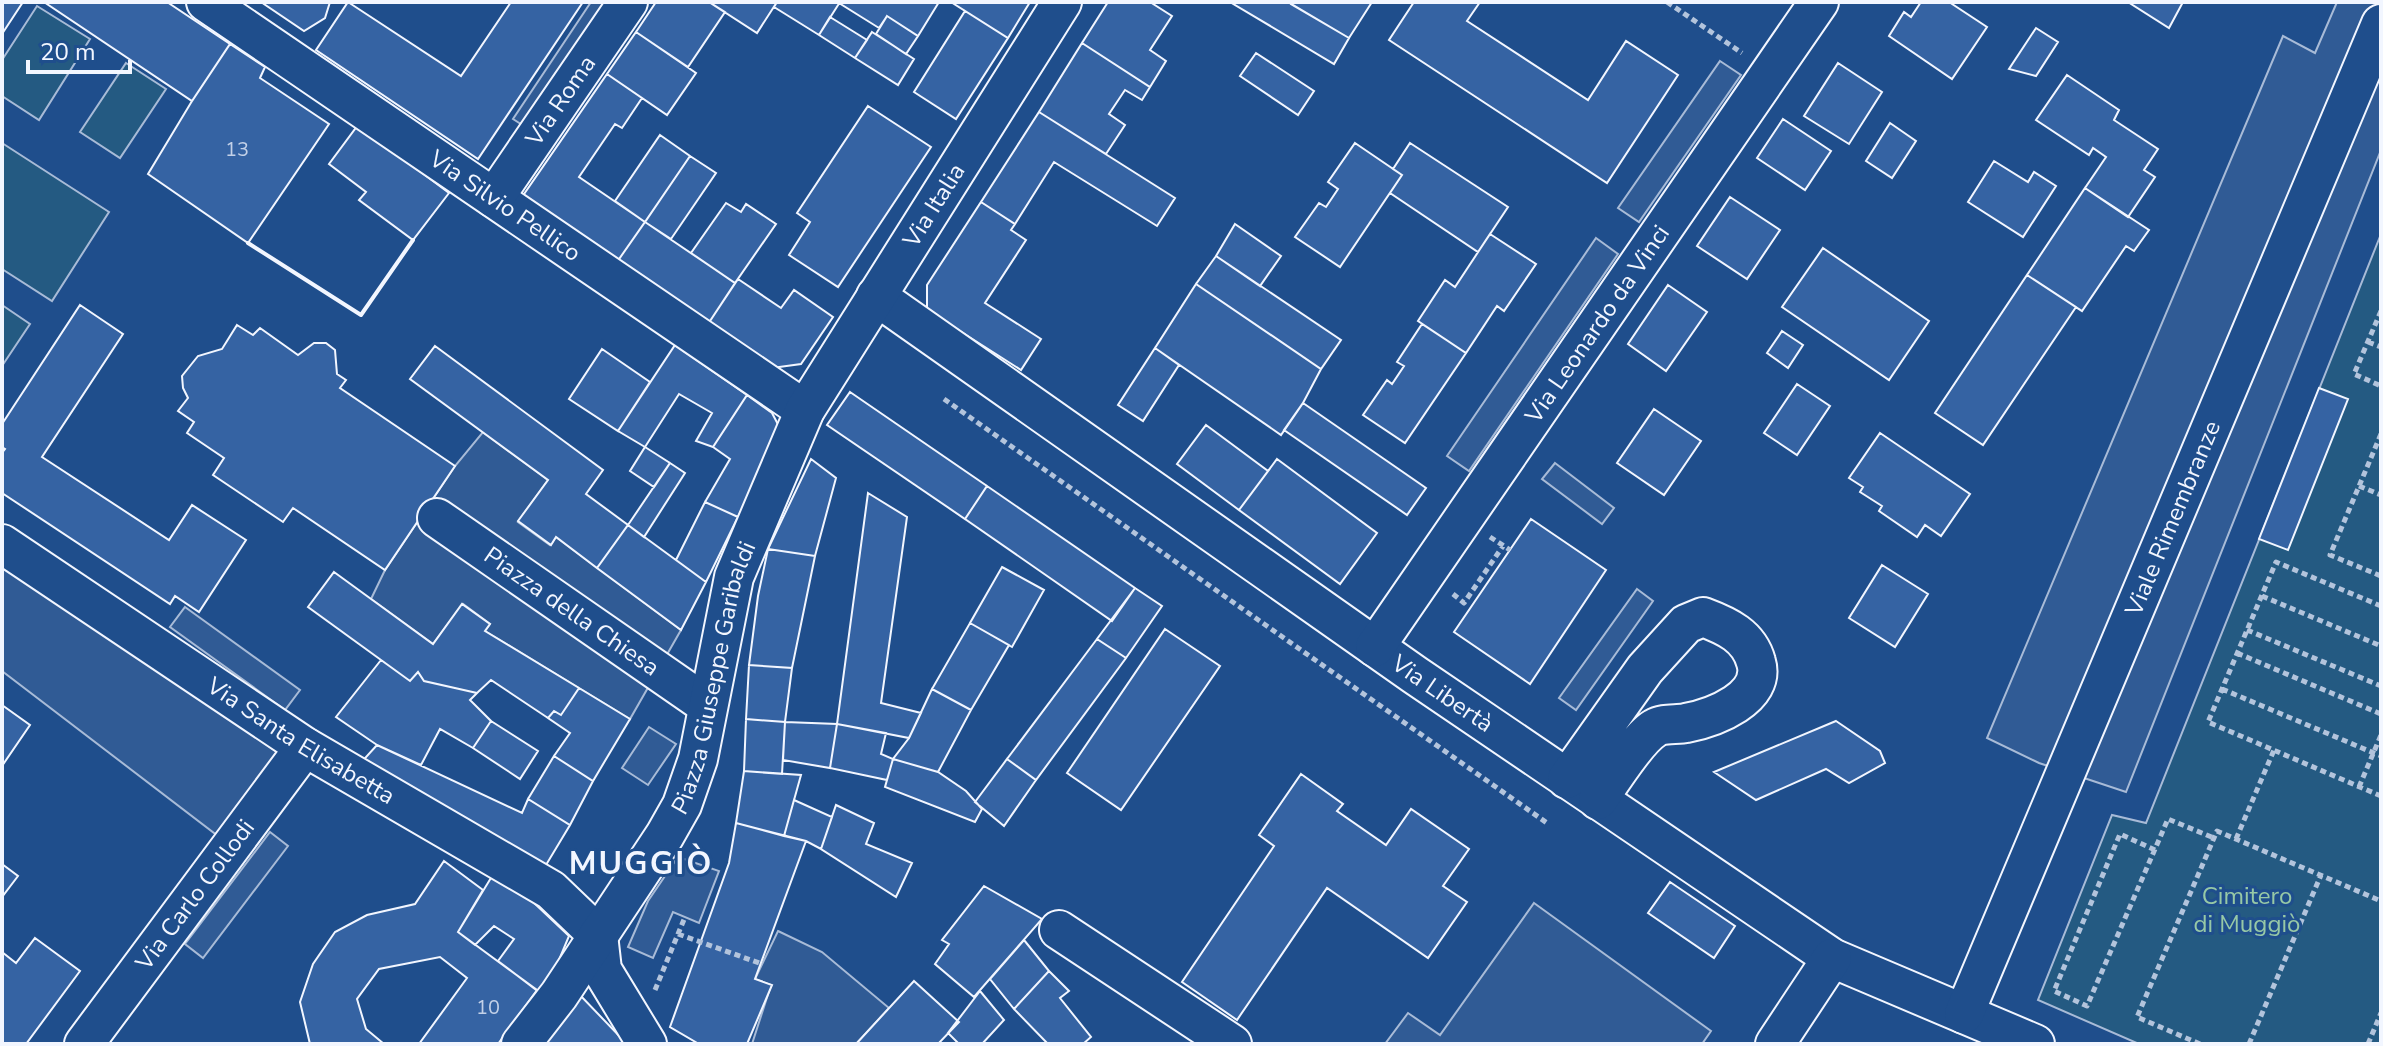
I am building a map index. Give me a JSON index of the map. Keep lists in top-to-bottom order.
{
  "streets": {
    "street": [
      "Via Roma",
      "Via Silvio Pellico",
      "Via Italia",
      "Via Leonardo da Vinci",
      "Viale Rimembranze",
      "Piazza della Chiesa",
      "Piazza Giuseppe Garibaldi",
      "Via Libertà",
      "Via Santa Elisabetta",
      "Via Carlo Collodi"
    ]
  },
  "crossings": [
    ["Via Roma", "Via Silvio Pellico"],
    ["Via Silvio Pellico", "Via Italia"],
    ["Via Silvio Pellico", "Piazza Giuseppe Garibaldi"],
    ["Via Italia", "Piazza Giuseppe Garibaldi"],
    ["Via Italia", "Via Libertà"],
    ["Via Leonardo da Vinci", "Via Libertà"],
    ["Viale Rimembranze", "Via Libertà"],
    ["Piazza della Chiesa", "Piazza Giuseppe Garibaldi"],
    ["Piazza Giuseppe Garibaldi", "Via Santa Elisabetta"],
    ["Via Santa Elisabetta", "Via Carlo Collodi"]
  ],
  "districts": ["MUGGIÒ"],
  "parks": ["Cimitero di Muggiò"],
  "house_numbers": ["13", "10"],
  "scale_bar": "20 m"
}
